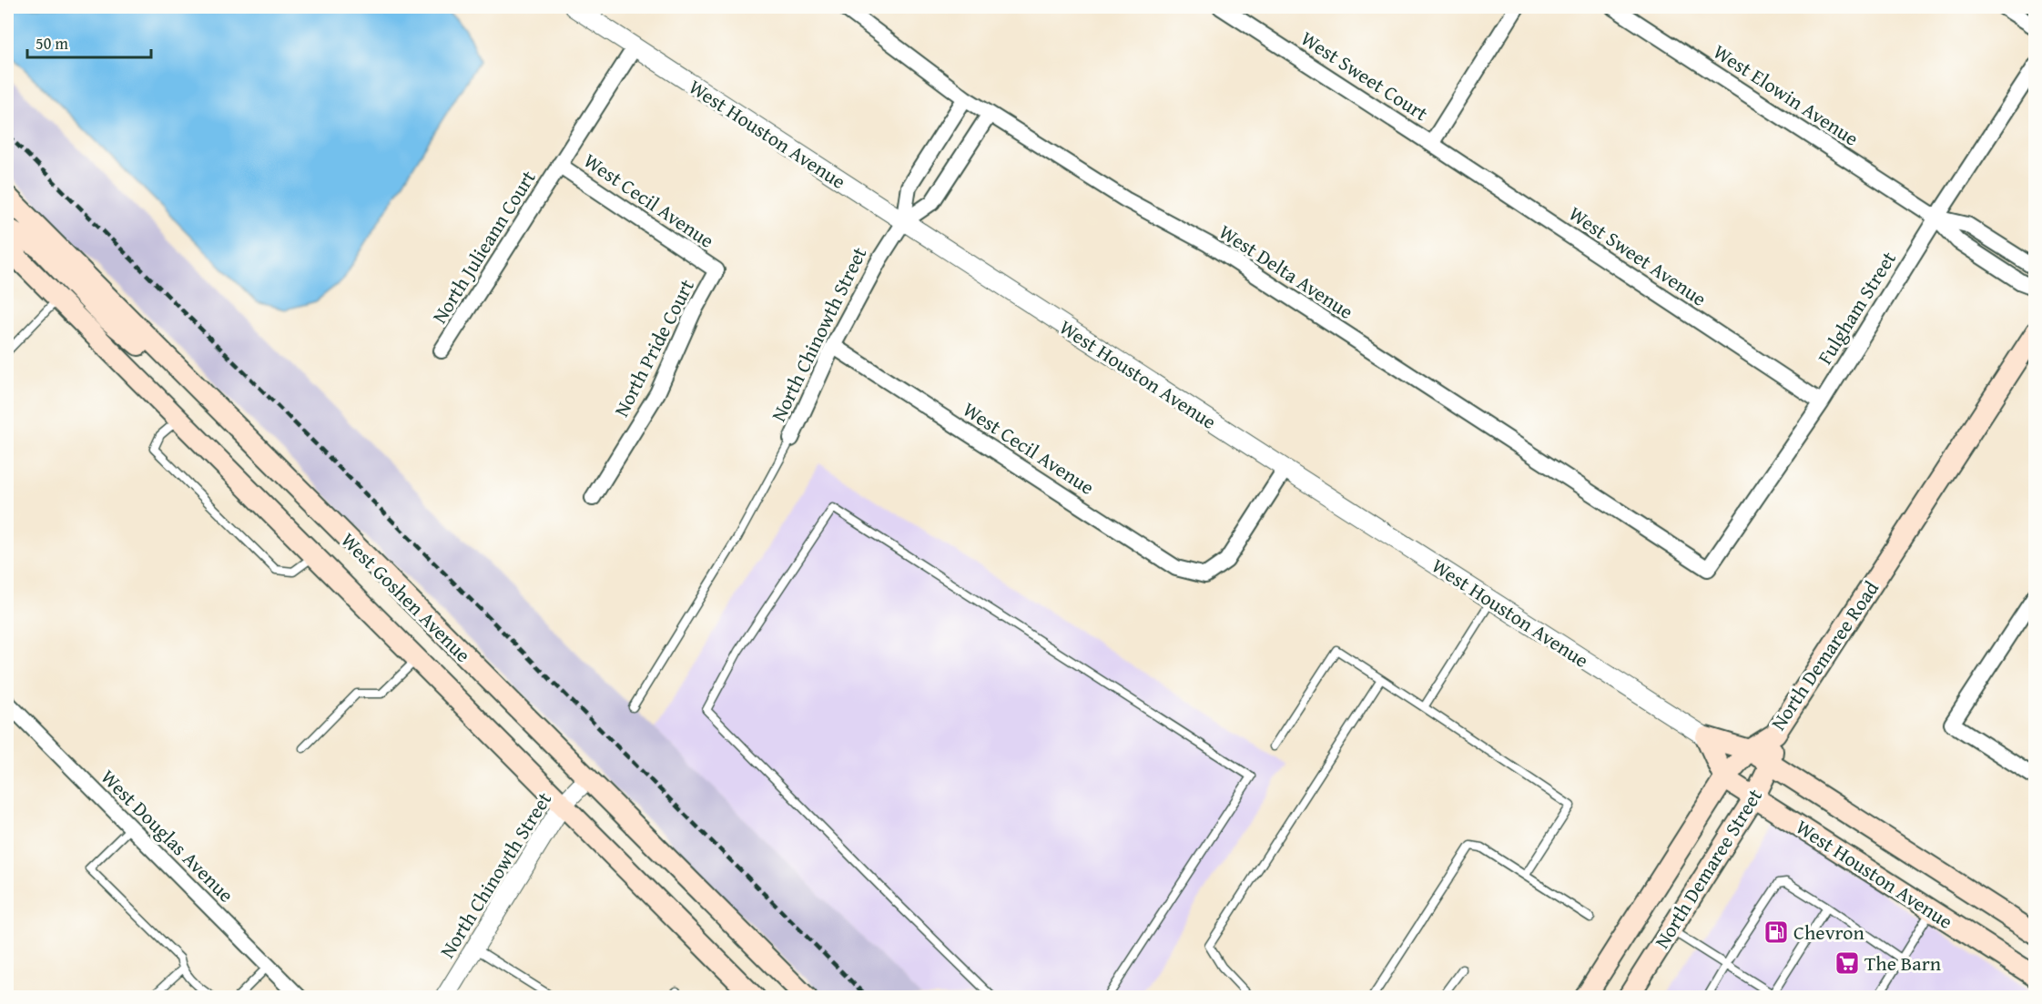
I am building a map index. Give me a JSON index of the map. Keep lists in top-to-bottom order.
{
  "streets": {
    "main road": [
      "West Houston Avenue",
      "West Goshen Avenue",
      "North Demaree Road",
      "North Demaree Street"
    ],
    "street": [
      "West Sweet Court",
      "West Elowin Avenue",
      "West Cecil Avenue",
      "North Julieann Court",
      "West Sweet Avenue",
      "West Delta Avenue",
      "Fulgham Street",
      "North Chinowth Street",
      "North Pride Court",
      "West Douglas Avenue"
    ]
  },
  "crossings": [
    ["West Sweet Court", "West Sweet Avenue"],
    ["West Elowin Avenue", "Fulgham Street"],
    ["West Houston Avenue", "West Cecil Avenue"],
    ["West Houston Avenue", "North Julieann Court"],
    ["West Houston Avenue", "North Chinowth Street"],
    ["West Houston Avenue", "North Demaree Road"],
    ["West Houston Avenue", "North Demaree Street"],
    ["West Cecil Avenue", "North Julieann Court"],
    ["West Cecil Avenue", "North Chinowth Street"],
    ["West Cecil Avenue", "North Pride Court"],
    ["West Sweet Avenue", "Fulgham Street"],
    ["West Delta Avenue", "Fulgham Street"],
    ["West Delta Avenue", "North Chinowth Street"],
    ["North Chinowth Street", "West Goshen Avenue"],
    ["North Demaree Road", "North Demaree Street"]
  ],
  "places": {
    "fuel station": ["Chevron"],
    "supermarket": ["The Barn"]
  },
  "scale_bar": "50 m"
}
